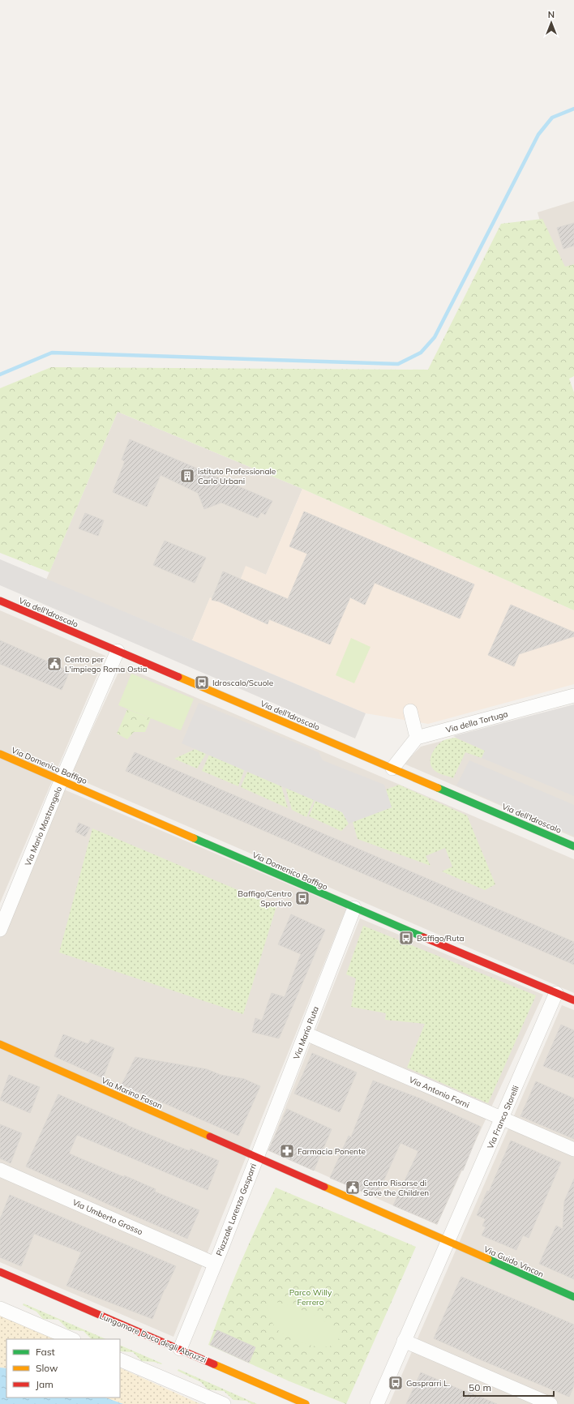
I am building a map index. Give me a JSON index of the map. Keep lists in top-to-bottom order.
{
  "streets": {
    "street": [
      "Via dell'Idroscalo",
      "Via della Tortuga",
      "Via Domenico Baffigo",
      "Via Mario Mastrangelo",
      "Via Mario Ruta",
      "Via Antonio Forni",
      "Via Marino Fasan",
      "Via Franco Storelli",
      "Piazzale Lorenzo Gasparri",
      "Via Umberto Grosso",
      "Via Guido Vincon",
      "Lungomare Duca degli Abruzzi"
    ]
  },
  "crossings": [
    ["Via dell'Idroscalo", "Via Mario Mastrangelo"],
    ["Via Domenico Baffigo", "Via Mario Mastrangelo"],
    ["Via Domenico Baffigo", "Via Mario Ruta"],
    ["Via Domenico Baffigo", "Via Franco Storelli"],
    ["Via Mario Ruta", "Via Antonio Forni"],
    ["Via Mario Ruta", "Via Marino Fasan"],
    ["Via Mario Ruta", "Piazzale Lorenzo Gasparri"],
    ["Via Antonio Forni", "Via Franco Storelli"],
    ["Via Marino Fasan", "Piazzale Lorenzo Gasparri"],
    ["Via Franco Storelli", "Piazzale Lorenzo Gasparri"],
    ["Via Franco Storelli", "Via Guido Vincon"],
    ["Piazzale Lorenzo Gasparri", "Via Umberto Grosso"],
    ["Piazzale Lorenzo Gasparri", "Via Guido Vincon"],
    ["Piazzale Lorenzo Gasparri", "Lungomare Duca degli Abruzzi"]
  ],
  "parks": ["Parco Willy Ferrero"],
  "places": {
    "building": ["istituto Professionale Carlo Urbani"],
    "public building": ["Centro per L'impiego Roma Ostia", "Centro Risorse di Save the Children"],
    "bus stop": [
      "Idroscalo/Scuole",
      "Baffigo/Centro Sportivo",
      "Baffigo/Ruta",
      "Gasprarri L."
    ],
    "pharmacy": ["Farmacia Ponente"]
  },
  "legend": ["Fast", "Slow", "Jam"],
  "scale_bar": "50 m",
  "north": "top"
}
